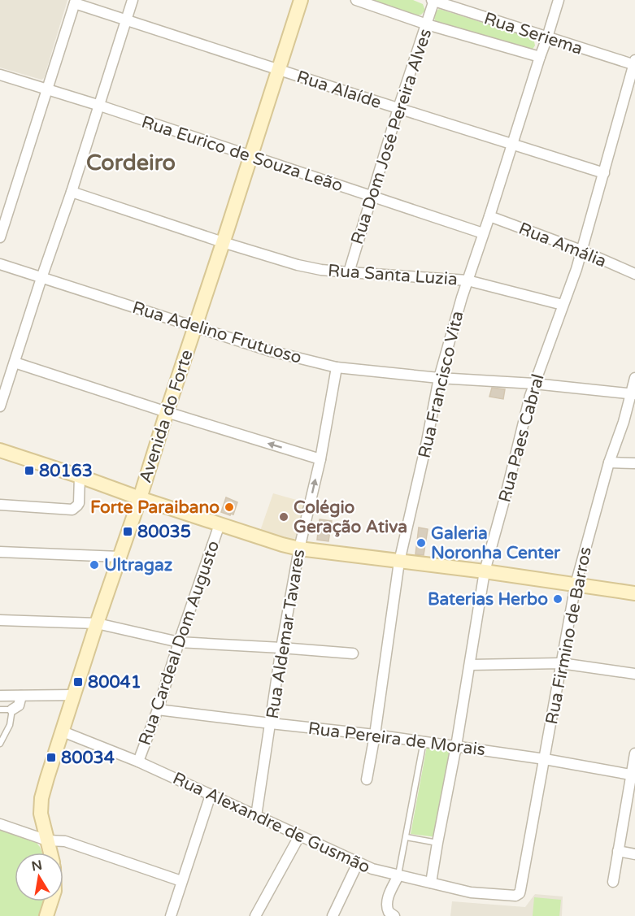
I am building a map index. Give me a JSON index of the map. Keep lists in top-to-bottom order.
{
  "streets": {
    "street": [
      "Rua Seriema",
      "Rua Alaíde",
      "Rua Dom José Pereira Alves",
      "Rua Eurico de Souza Leão",
      "Rua Amália",
      "Rua Santa Luzia",
      "Rua Adelino Frutuoso",
      "Rua Francisco Vita",
      "Avenida do Forte",
      "Rua Paes Cabral",
      "Rua Aldemar Tavares",
      "Rua Firmino de Barros",
      "Rua Cardeal Dom Augusto",
      "Rua Pereira de Morais",
      "Rua Alexandre de Gusmão"
    ]
  },
  "crossings": [
    ["Rua Seriema", "Rua Dom José Pereira Alves"],
    ["Rua Seriema", "Rua Francisco Vita"],
    ["Rua Seriema", "Rua Paes Cabral"],
    ["Rua Alaíde", "Rua Dom José Pereira Alves"],
    ["Rua Alaíde", "Rua Francisco Vita"],
    ["Rua Alaíde", "Avenida do Forte"],
    ["Rua Alaíde", "Rua Paes Cabral"],
    ["Rua Dom José Pereira Alves", "Rua Eurico de Souza Leão"],
    ["Rua Dom José Pereira Alves", "Rua Santa Luzia"],
    ["Rua Eurico de Souza Leão", "Rua Francisco Vita"],
    ["Rua Eurico de Souza Leão", "Avenida do Forte"],
    ["Rua Amália", "Rua Francisco Vita"],
    ["Rua Amália", "Rua Paes Cabral"],
    ["Rua Santa Luzia", "Rua Francisco Vita"],
    ["Rua Santa Luzia", "Avenida do Forte"],
    ["Rua Santa Luzia", "Rua Paes Cabral"],
    ["Rua Adelino Frutuoso", "Rua Francisco Vita"],
    ["Rua Adelino Frutuoso", "Avenida do Forte"],
    ["Rua Adelino Frutuoso", "Rua Paes Cabral"],
    ["Rua Adelino Frutuoso", "Rua Aldemar Tavares"],
    ["Rua Adelino Frutuoso", "Rua Firmino de Barros"],
    ["Rua Francisco Vita", "Rua Pereira de Morais"],
    ["Avenida do Forte", "Rua Alexandre de Gusmão"],
    ["Rua Paes Cabral", "Rua Pereira de Morais"],
    ["Rua Paes Cabral", "Rua Alexandre de Gusmão"],
    ["Rua Aldemar Tavares", "Rua Pereira de Morais"],
    ["Rua Aldemar Tavares", "Rua Alexandre de Gusmão"],
    ["Rua Firmino de Barros", "Rua Pereira de Morais"],
    ["Rua Firmino de Barros", "Rua Alexandre de Gusmão"],
    ["Rua Cardeal Dom Augusto", "Rua Pereira de Morais"],
    ["Rua Cardeal Dom Augusto", "Rua Alexandre de Gusmão"]
  ],
  "districts": ["Cordeiro"],
  "places": {
    "transit": [
      "80163",
      "80035",
      "80041",
      "80034"
    ],
    "other": [
      "Forte Paraibano",
      "Colégio Geração Ativa",
      "Galeria Noronha Center",
      "Ultragaz",
      "Baterias Herbo"
    ]
  },
  "north": "top"
}
